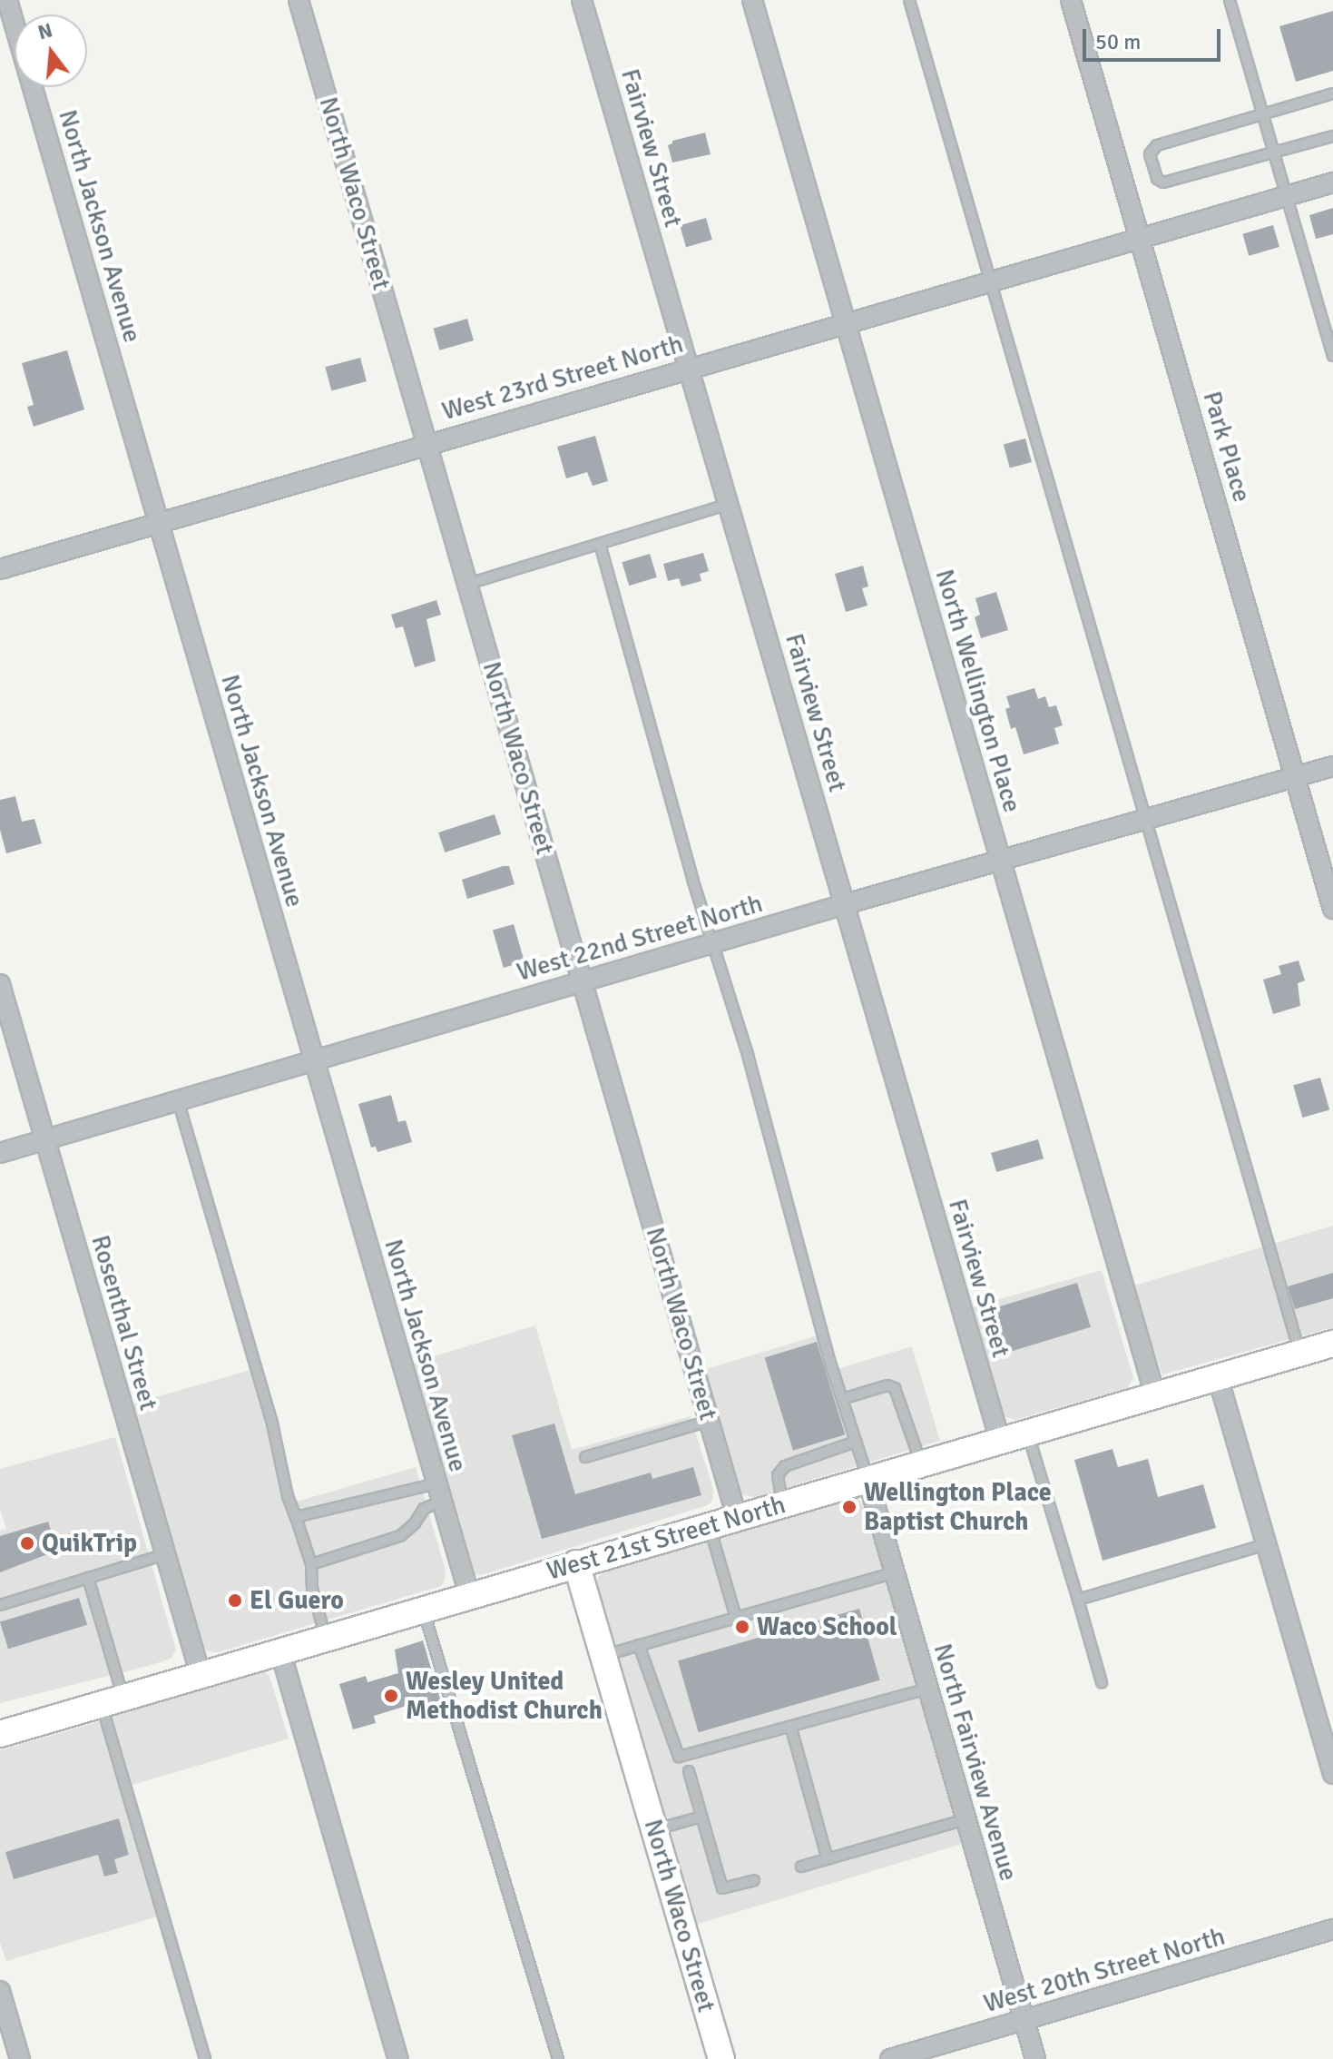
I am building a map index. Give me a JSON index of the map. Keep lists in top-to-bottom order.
{
  "streets": {
    "main road": ["North Waco Street", "West 21st Street North"],
    "street": [
      "Fairview Street",
      "North Jackson Avenue",
      "West 23rd Street North",
      "Park Place",
      "North Wellington Place",
      "West 22nd Street North",
      "Rosenthal Street",
      "North Fairview Avenue",
      "West 20th Street North"
    ]
  },
  "crossings": [
    ["Fairview Street", "West 23rd Street North"],
    ["Fairview Street", "West 22nd Street North"],
    ["Fairview Street", "West 21st Street North"],
    ["North Waco Street", "West 23rd Street North"],
    ["North Waco Street", "West 22nd Street North"],
    ["North Waco Street", "West 21st Street North"],
    ["North Jackson Avenue", "West 23rd Street North"],
    ["North Jackson Avenue", "West 22nd Street North"],
    ["North Jackson Avenue", "West 21st Street North"],
    ["West 23rd Street North", "Park Place"],
    ["West 23rd Street North", "North Wellington Place"],
    ["Park Place", "West 22nd Street North"],
    ["North Wellington Place", "West 22nd Street North"],
    ["North Wellington Place", "West 21st Street North"],
    ["West 22nd Street North", "Rosenthal Street"],
    ["Rosenthal Street", "West 21st Street North"],
    ["West 21st Street North", "North Fairview Avenue"],
    ["North Fairview Avenue", "West 20th Street North"]
  ],
  "places": [
    "Wellington Place Baptist Church",
    "QuikTrip",
    "El Guero",
    "Waco School",
    "Wesley United Methodist Church"
  ],
  "scale_bar": "50 m",
  "north": "top"
}
